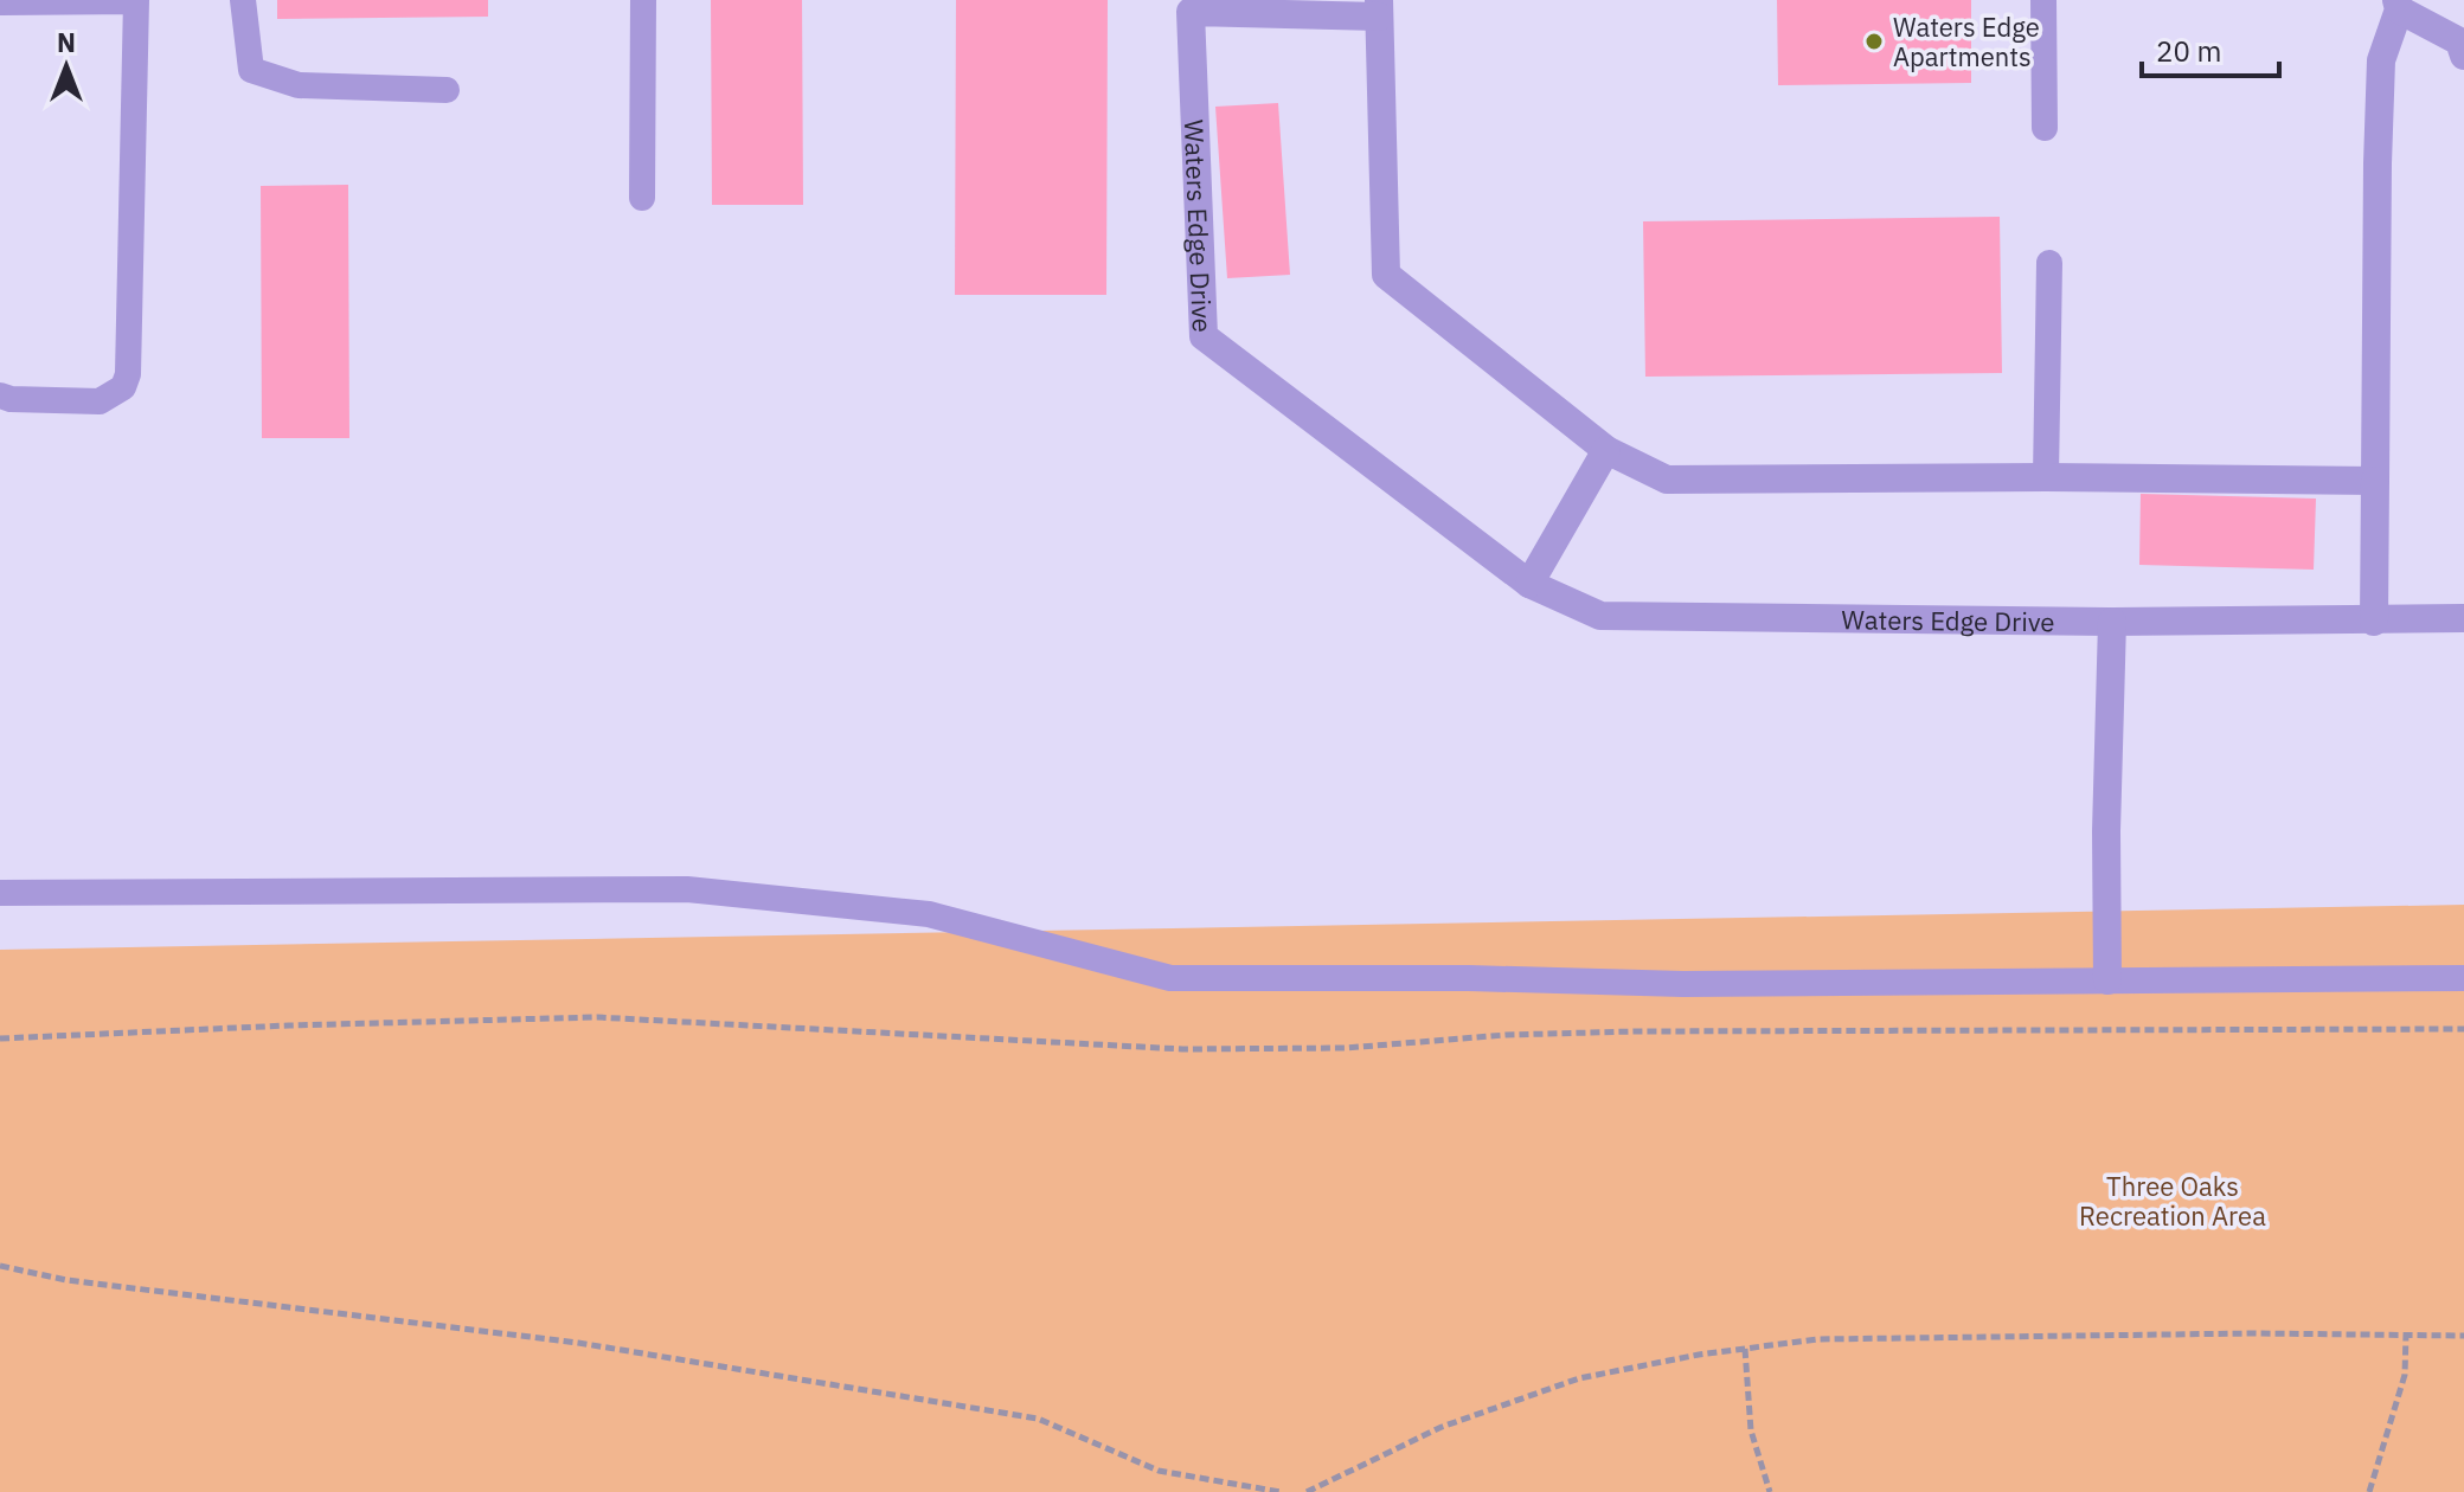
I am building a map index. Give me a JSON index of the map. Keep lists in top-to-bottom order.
{
  "streets": {
    "street": ["Waters Edge Drive"]
  },
  "parks": ["Three Oaks Recreation Area"],
  "places": ["Waters Edge Apartments"],
  "scale_bar": "20 m",
  "north": "top"
}
